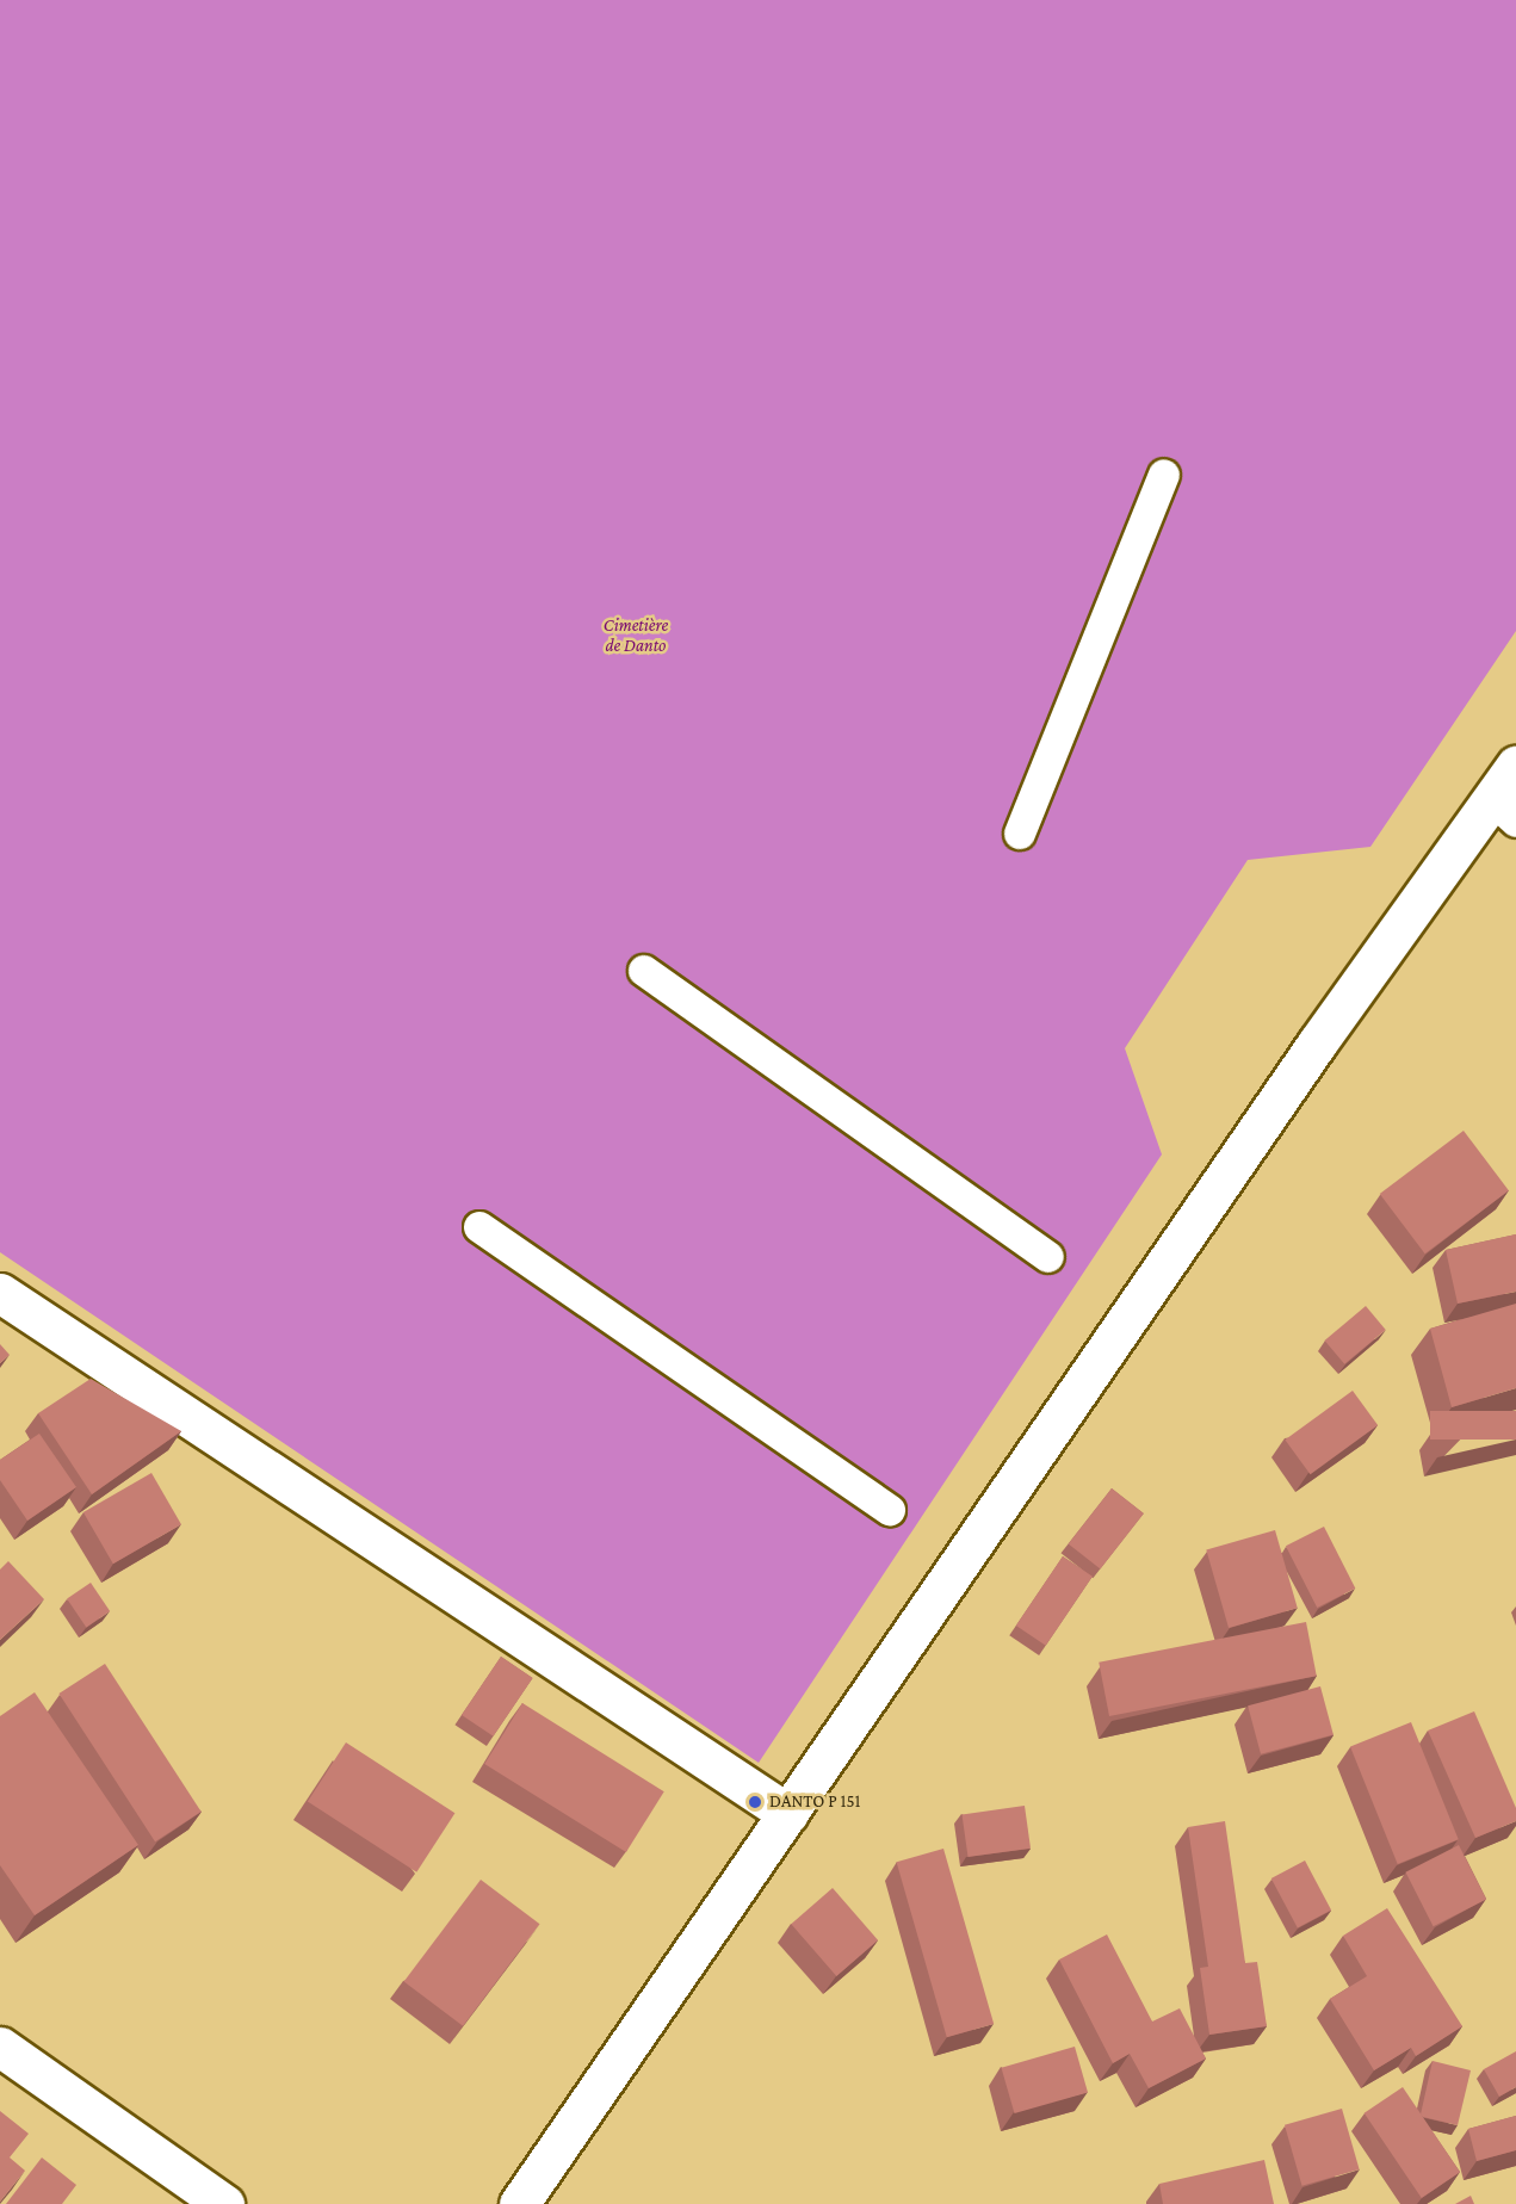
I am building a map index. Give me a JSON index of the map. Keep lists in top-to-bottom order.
{
  "parks": ["Cimetière de Danto"],
  "places": ["DANTO P 151"]
}
